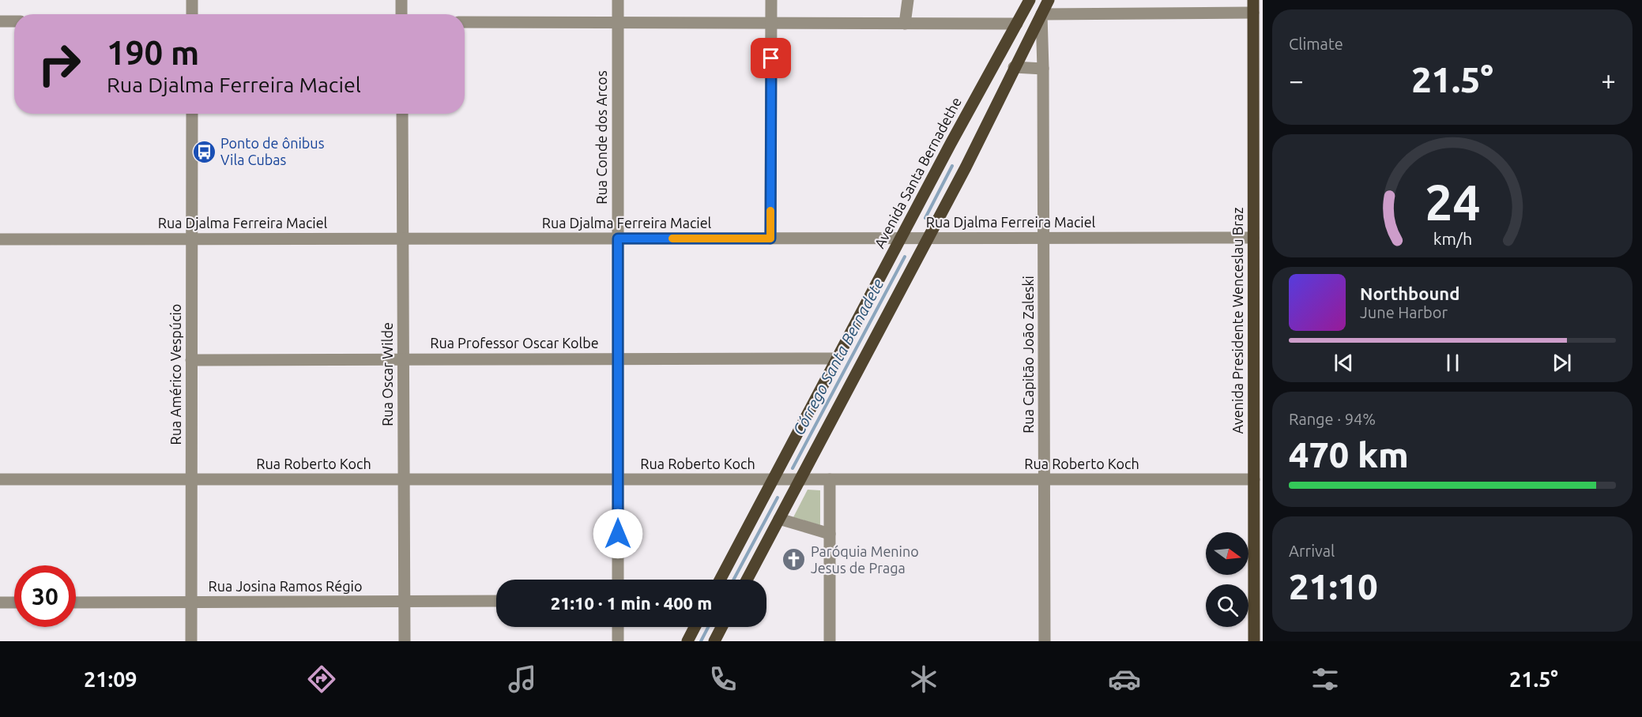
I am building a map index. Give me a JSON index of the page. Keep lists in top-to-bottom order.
{
  "streets": {
    "main road": ["Avenida Santa Bernadethe", "Avenida Presidente Wenceslau Braz"],
    "street": [
      "Rua Conde dos Arcos",
      "Rua Djalma Ferreira Maciel",
      "Rua Professor Oscar Kolbe",
      "Rua Capitão João Zaleski",
      "Rua Américo Vespúcio",
      "Rua Oscar Wilde",
      "Rua Roberto Koch",
      "Rua Josina Ramos Régio"
    ]
  },
  "crossings": [
    ["Rua Conde dos Arcos", "Rua Djalma Ferreira Maciel"],
    ["Rua Conde dos Arcos", "Rua Professor Oscar Kolbe"],
    ["Rua Conde dos Arcos", "Rua Roberto Koch"],
    ["Avenida Santa Bernadethe", "Rua Djalma Ferreira Maciel"],
    ["Avenida Santa Bernadethe", "Rua Professor Oscar Kolbe"],
    ["Avenida Santa Bernadethe", "Rua Roberto Koch"],
    ["Rua Djalma Ferreira Maciel", "Avenida Presidente Wenceslau Braz"],
    ["Rua Djalma Ferreira Maciel", "Rua Capitão João Zaleski"],
    ["Rua Djalma Ferreira Maciel", "Rua Américo Vespúcio"],
    ["Rua Djalma Ferreira Maciel", "Rua Oscar Wilde"],
    ["Avenida Presidente Wenceslau Braz", "Rua Roberto Koch"],
    ["Rua Professor Oscar Kolbe", "Rua Américo Vespúcio"],
    ["Rua Professor Oscar Kolbe", "Rua Oscar Wilde"],
    ["Rua Capitão João Zaleski", "Rua Roberto Koch"],
    ["Rua Américo Vespúcio", "Rua Roberto Koch"],
    ["Rua Américo Vespúcio", "Rua Josina Ramos Régio"],
    ["Rua Oscar Wilde", "Rua Roberto Koch"],
    ["Rua Oscar Wilde", "Rua Josina Ramos Régio"]
  ],
  "water": ["Córrego Santa Bernadete"],
  "places": {
    "bus stop": ["Ponto de ônibus Vila Cubas"],
    "church": ["Paróquia Menino Jesus de Praga"]
  },
  "north": "right",
  "page": {
    "tile": [
      "Climate",
      ["Range · 94%", "470 km"],
      ["Arrival", "21:10"]
    ],
    "turn": ["190 m", "Rua Djalma Ferreira Maciel"],
    "heat": ["−", "21.5°", "+"],
    "song": ["Northbound", "June Harbor"],
    "limit": "30",
    "trip": "21:10 · 1 min · 400 m",
    "tabs": ["21:09", "21.5°"],
    "gauge": ["24", "km/h"]
  }
}
